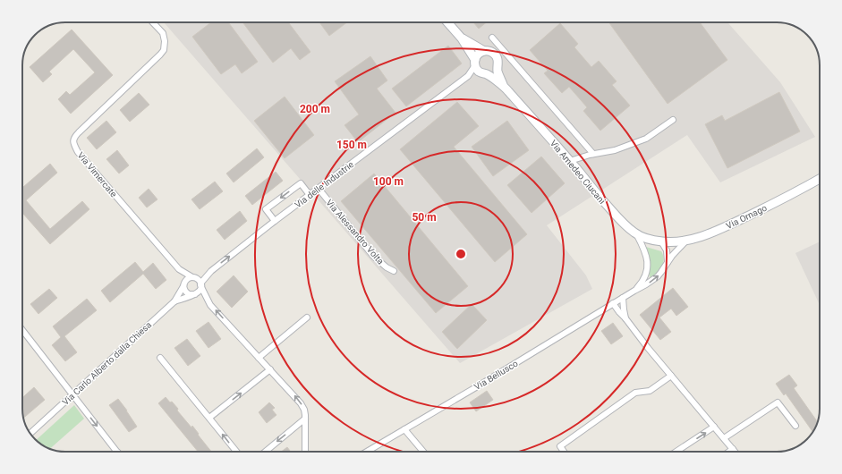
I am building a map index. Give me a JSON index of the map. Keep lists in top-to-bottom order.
{
  "streets": {
    "main road": ["Via Amedeo Ciucani", "Via Ornago"],
    "street": [
      "Via Vimercate",
      "Via delle Industrie",
      "Via Alessandro Volta",
      "Via Carlo Alberto dalla Chiesa",
      "Via Bellusco"
    ]
  },
  "crossings": [
    ["Via Amedeo Ciucani", "Via delle Industrie"],
    ["Via Amedeo Ciucani", "Via Ornago"],
    ["Via Amedeo Ciucani", "Via Bellusco"],
    ["Via Vimercate", "Via delle Industrie"],
    ["Via Vimercate", "Via Carlo Alberto dalla Chiesa"],
    ["Via delle Industrie", "Via Alessandro Volta"],
    ["Via delle Industrie", "Via Carlo Alberto dalla Chiesa"],
    ["Via Ornago", "Via Bellusco"]
  ],
  "rings": [
    "200 m",
    "150 m",
    "100 m",
    "50 m"
  ]
}
